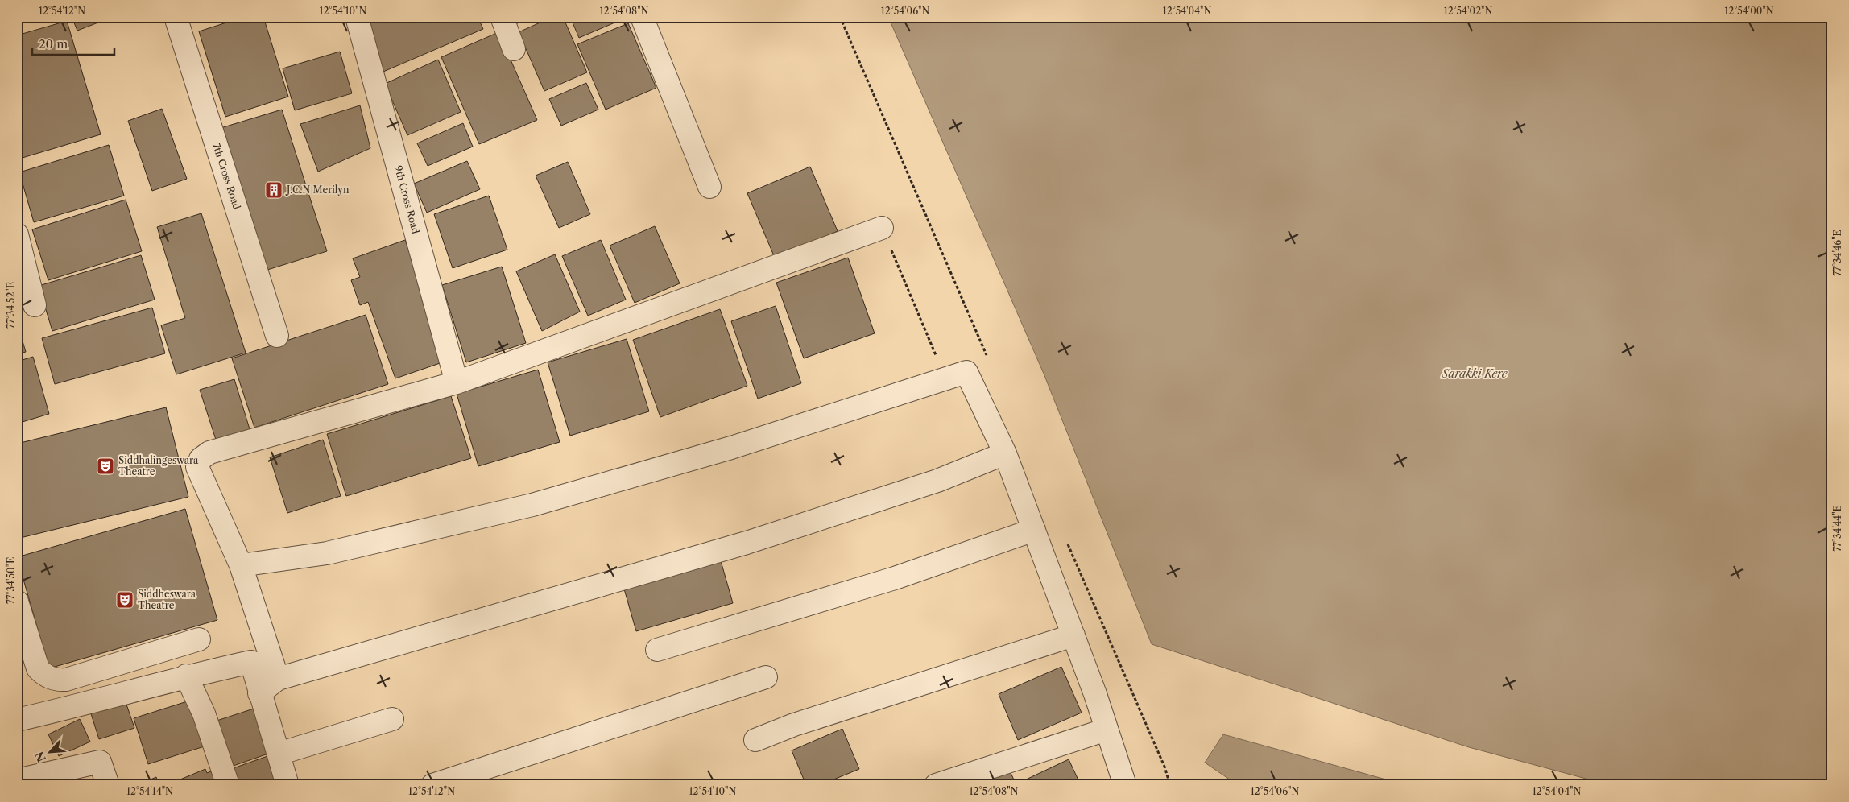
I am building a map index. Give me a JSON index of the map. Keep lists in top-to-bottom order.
{
  "streets": {
    "street": ["7th Cross Road", "9th Cross Road"]
  },
  "water": ["Sarakki Kere"],
  "places": {
    "building": ["J.C.N Merilyn"],
    "theatre": ["Siddhalingeswara Theatre", "Siddheswara Theatre"]
  },
  "scale_bar": "20 m",
  "north": "bottom left",
  "coordinates": [
    "12°54'12\"N",
    "12°54'10\"N",
    "12°54'08\"N",
    "12°54'06\"N",
    "12°54'04\"N",
    "12°54'02\"N",
    "12°54'00\"N",
    "77°34'46\"E",
    "77°34'52\"E",
    "77°34'44\"E",
    "77°34'50\"E",
    "12°54'14\"N"
  ]
}
